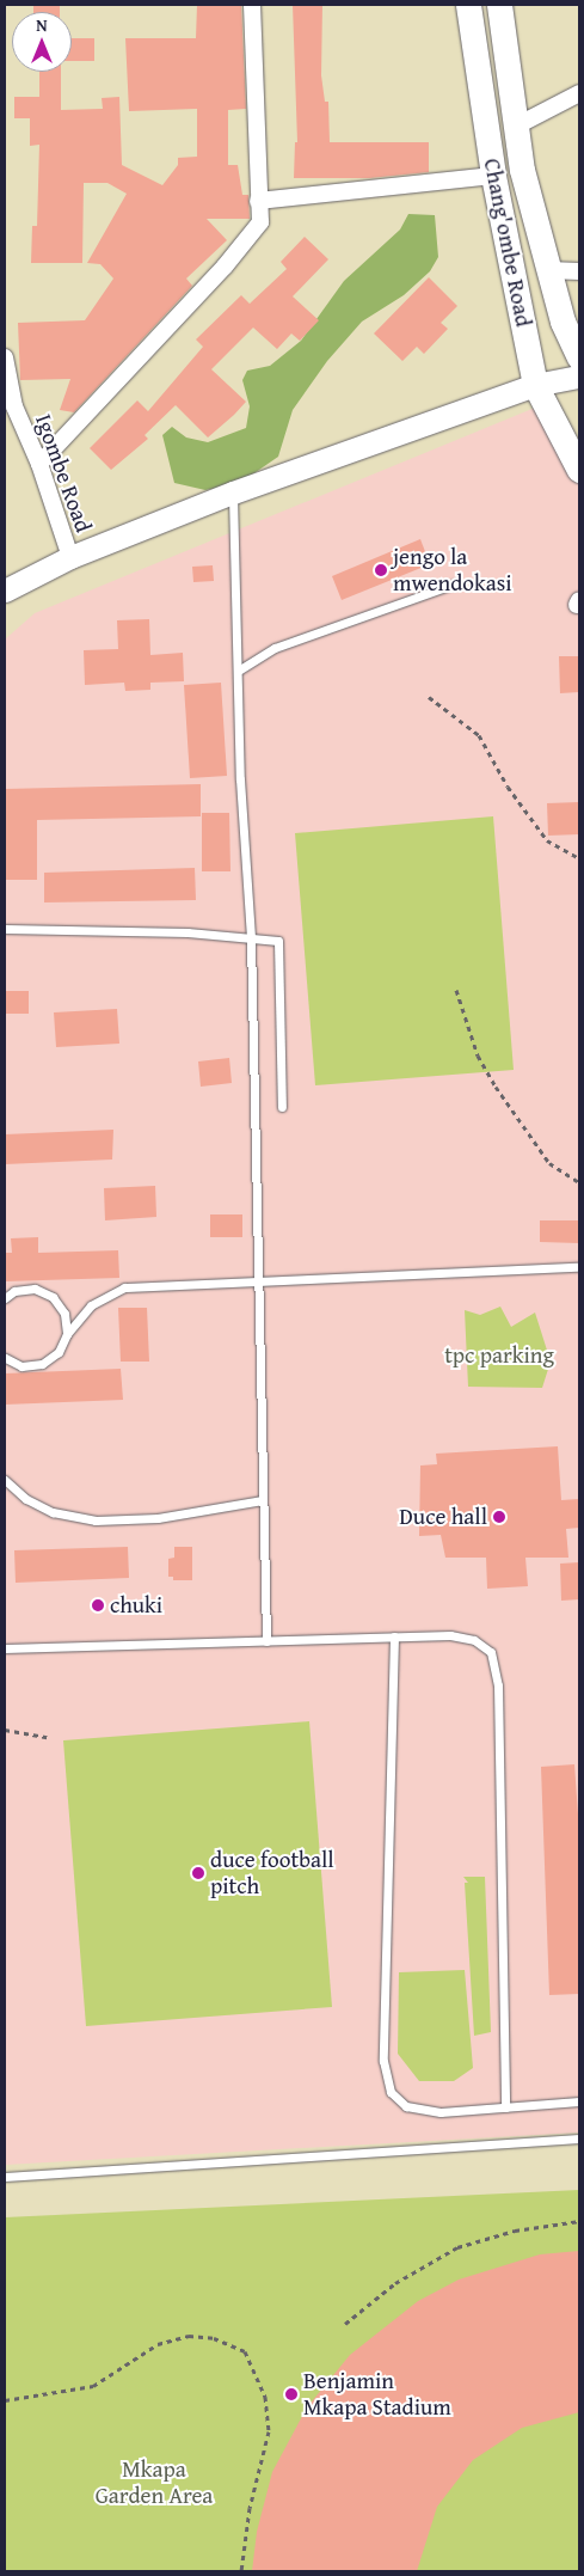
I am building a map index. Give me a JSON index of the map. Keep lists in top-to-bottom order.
{
  "streets": {
    "main road": ["Chang'ombe Road"],
    "street": ["Igombe Road"]
  },
  "parks": ["tpc parking", "Mkapa Garden Area"],
  "places": [
    "jengo la mwendokasi",
    "Duce hall",
    "chuki",
    "duce football pitch",
    "Benjamin Mkapa Stadium"
  ],
  "north": "top"
}
